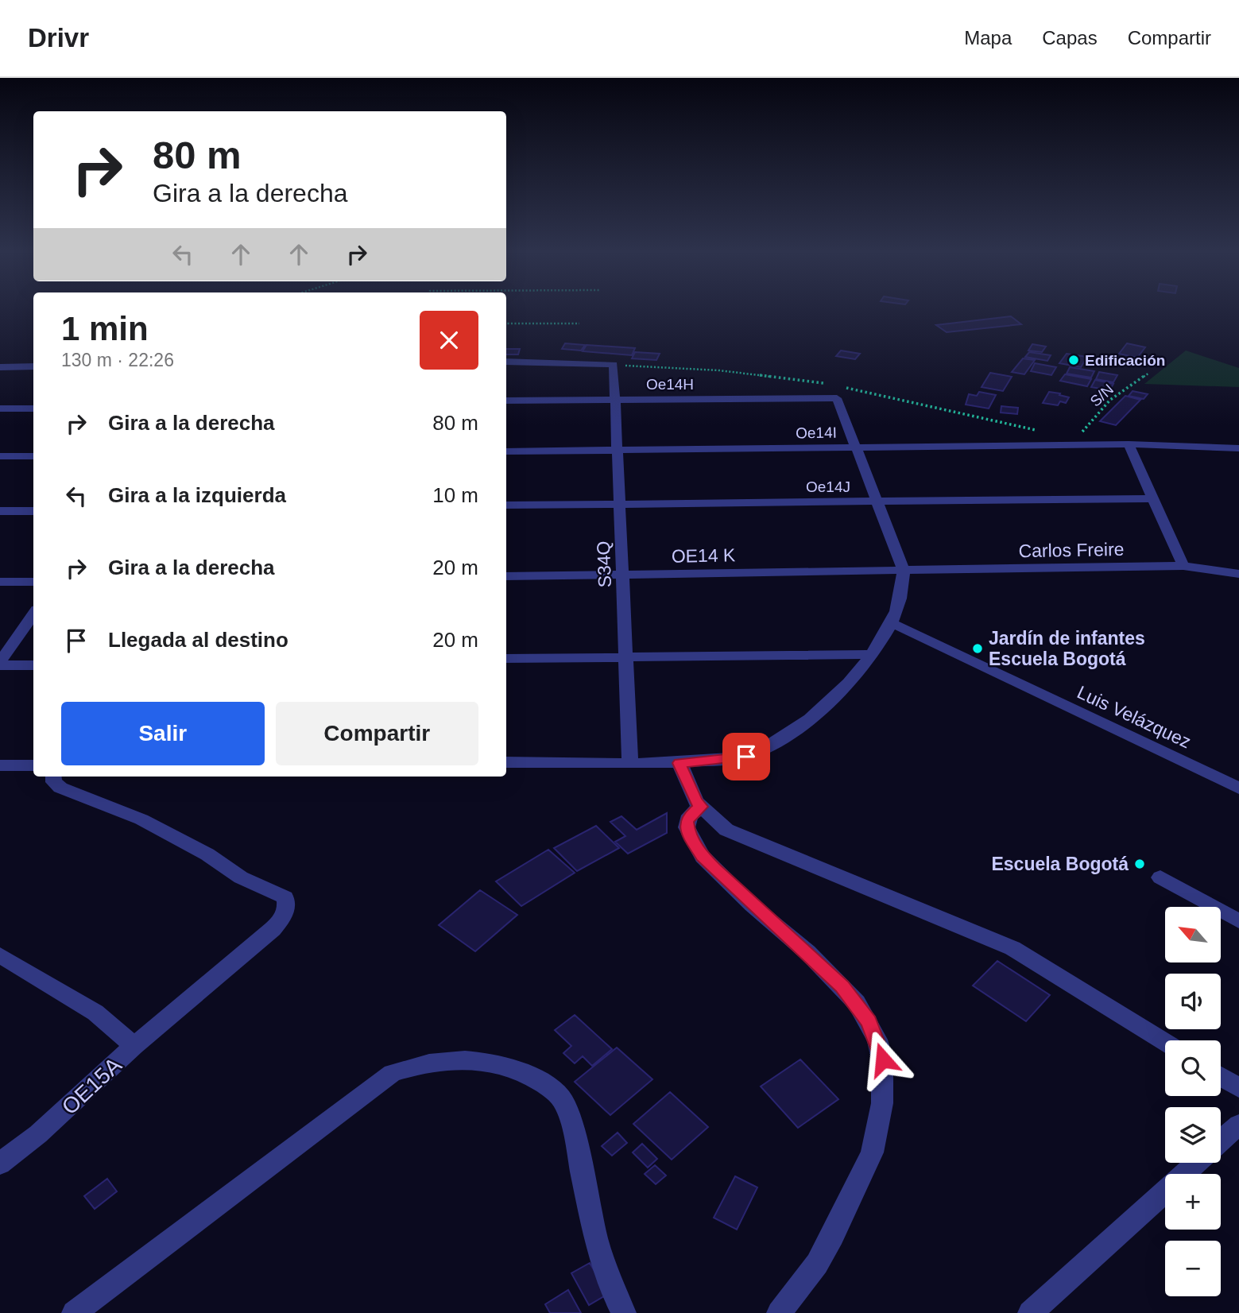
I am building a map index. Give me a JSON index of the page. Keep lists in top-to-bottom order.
{
  "streets": {
    "street": [
      "Oe14H",
      "Oe14I",
      "Oe14J",
      "Carlos Freire",
      "OE14 K",
      "S34Q",
      "Luis Velázquez",
      "OE15A"
    ],
    "path": ["S/N"]
  },
  "crossings": [
    ["Oe14H", "Oe14I"],
    ["Oe14H", "S34Q"],
    ["S/N", "Oe14I"],
    ["Oe14I", "S34Q"],
    ["Oe14J", "S34Q"],
    ["Carlos Freire", "OE14 K"],
    ["OE14 K", "S34Q"]
  ],
  "places": ["Edificación", "Jardín de infantes Escuela Bogotá", "Escuela Bogotá"],
  "north": "top left",
  "page": {
    "header": "Drivr",
    "nav": ["Mapa", "Capas", "Compartir"],
    "turn": ["80 m", "Gira a la derecha"],
    "heading": ["1 min", "130 m · 22:26"],
    "list": [
      {
        "name": "Gira a la derecha",
        "value": "80 m"
      },
      {
        "name": "Gira a la izquierda",
        "value": "10 m"
      },
      {
        "name": "Gira a la derecha",
        "value": "20 m"
      },
      {
        "name": "Llegada al destino",
        "value": "20 m"
      }
    ],
    "buttons": ["Salir", "Compartir"],
    "map_buttons": ["+", "−"]
  }
}
